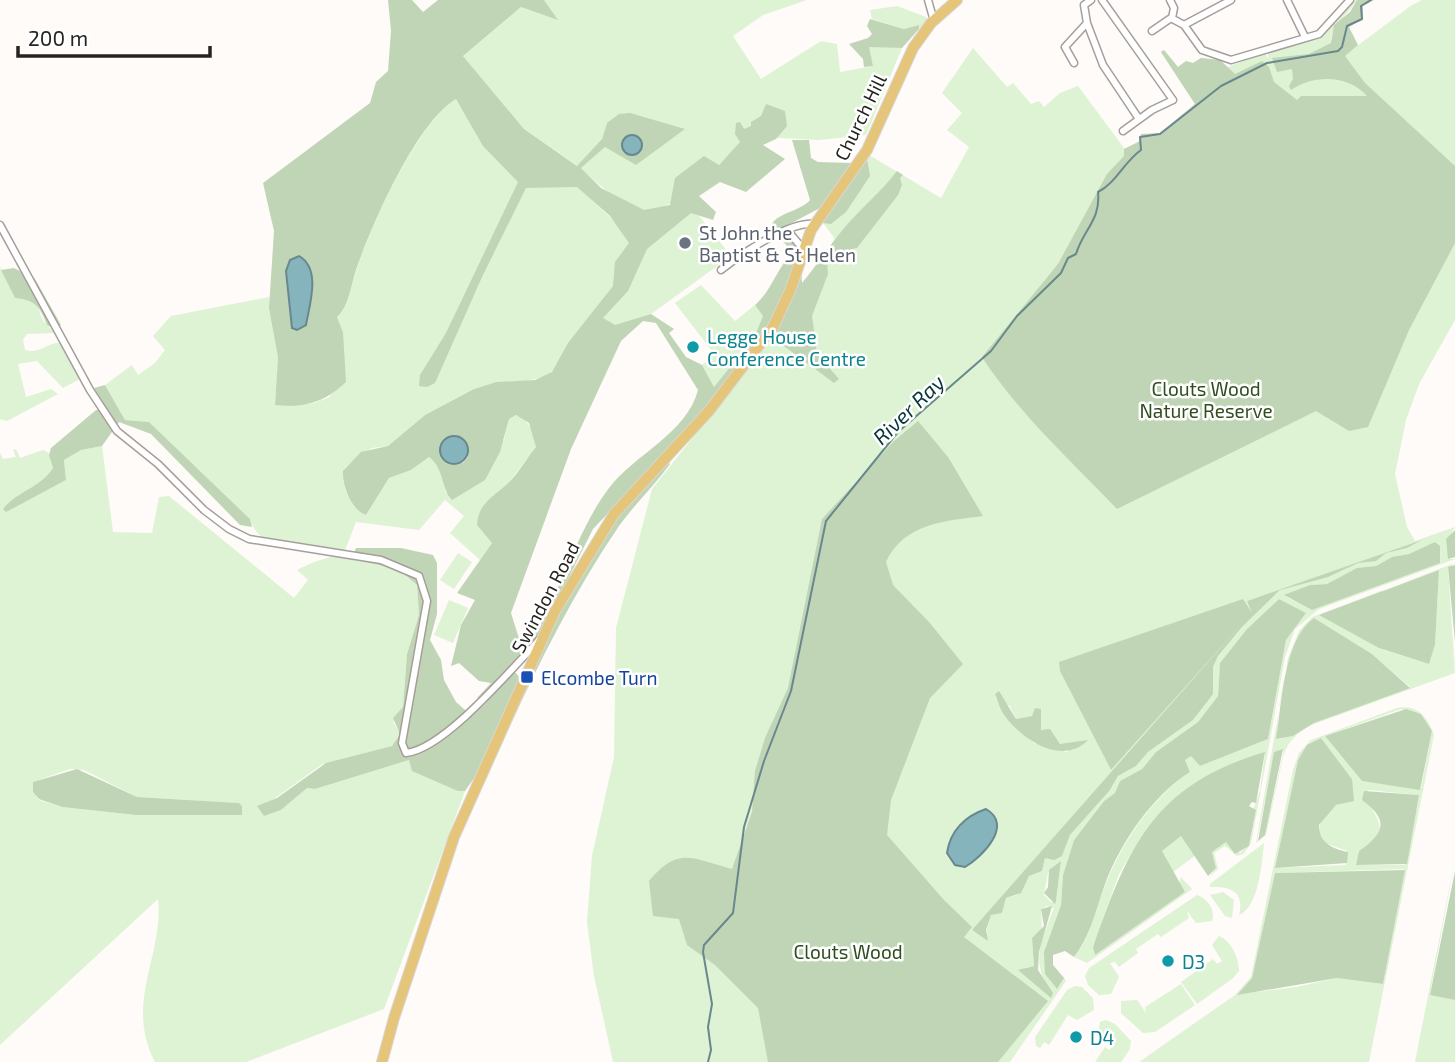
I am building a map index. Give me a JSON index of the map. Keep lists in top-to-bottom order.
{
  "streets": {
    "main road": ["Church Hill", "Swindon Road"]
  },
  "crossings": [
    ["Church Hill", "Swindon Road"]
  ],
  "water": ["River Ray"],
  "parks": ["Clouts Wood Nature Reserve", "Clouts Wood"],
  "places": {
    "other": [
      "St John the Baptist & St Helen",
      "Legge House Conference Centre",
      "D3",
      "D4"
    ],
    "transit": ["Elcombe Turn"]
  },
  "scale_bar": "200 m"
}
